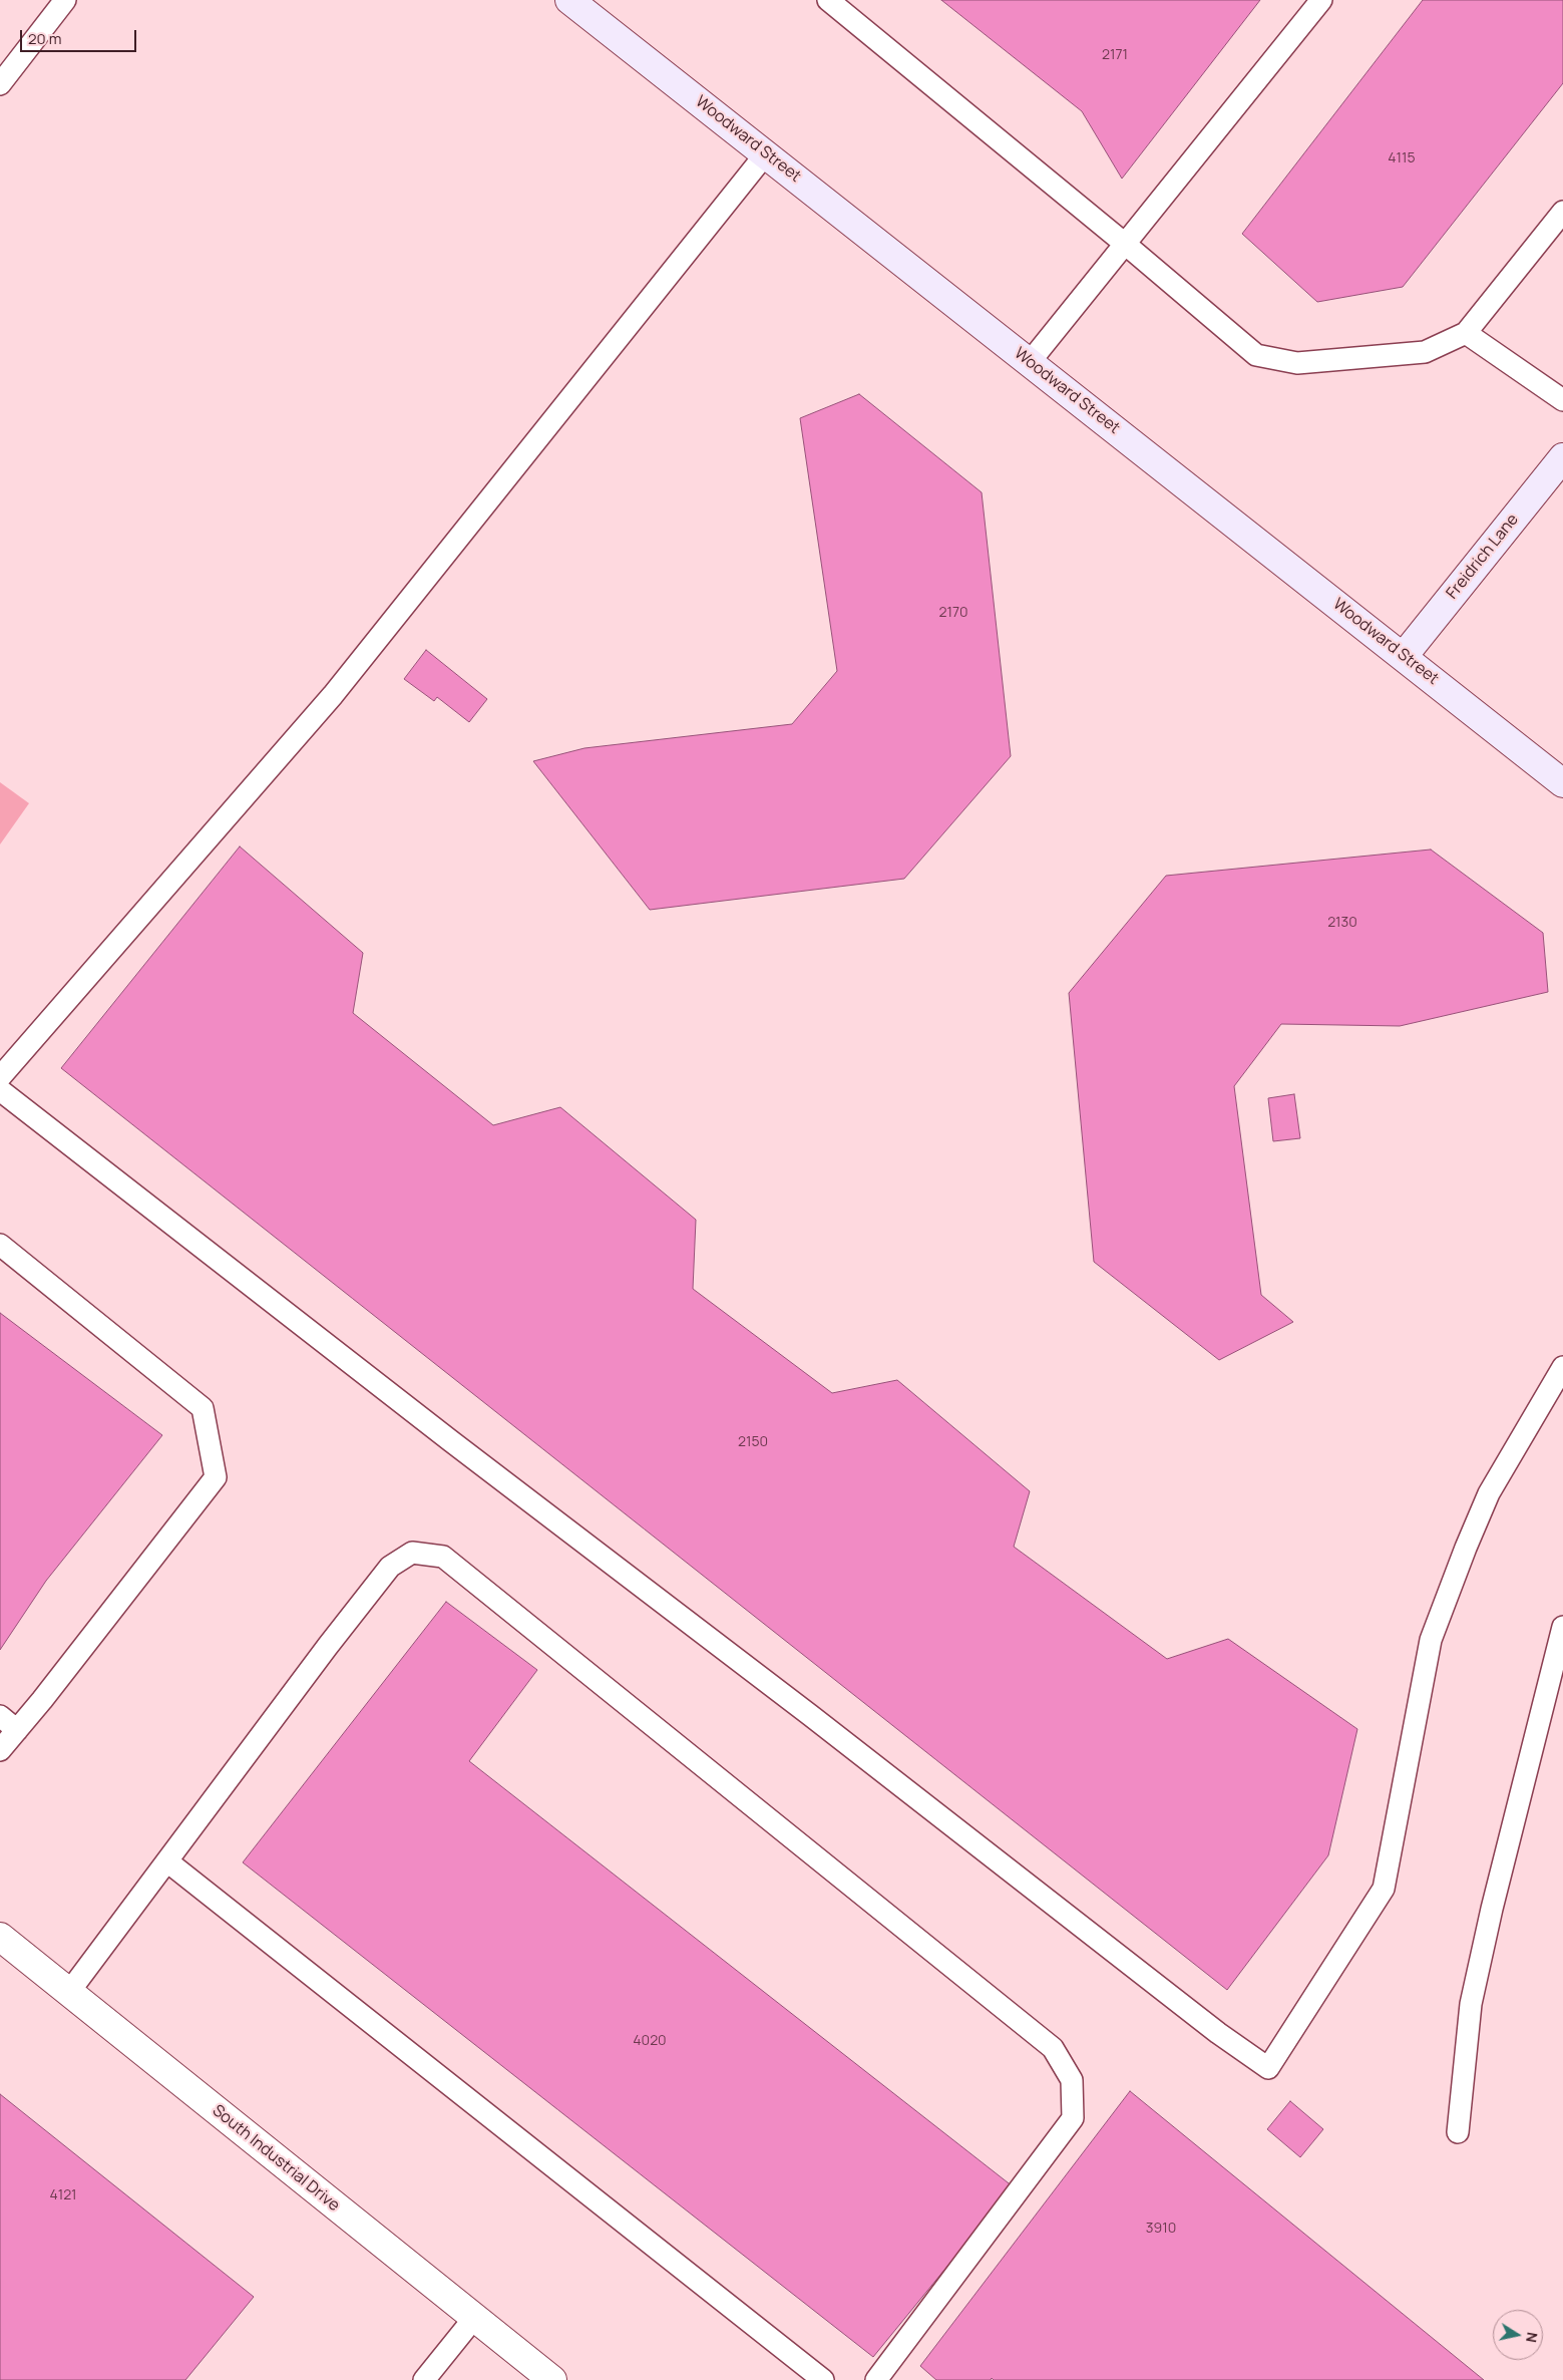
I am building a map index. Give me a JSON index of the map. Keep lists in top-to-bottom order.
{
  "streets": {
    "street": ["Woodward Street", "Freidrich Lane", "South Industrial Drive"]
  },
  "crossings": [
    ["Woodward Street", "Freidrich Lane"]
  ],
  "house_numbers": [
    "2171",
    "4115",
    "2170",
    "2130",
    "2150",
    "4020",
    "4121",
    "3910"
  ],
  "scale_bar": "20 m",
  "north": "right"
}
